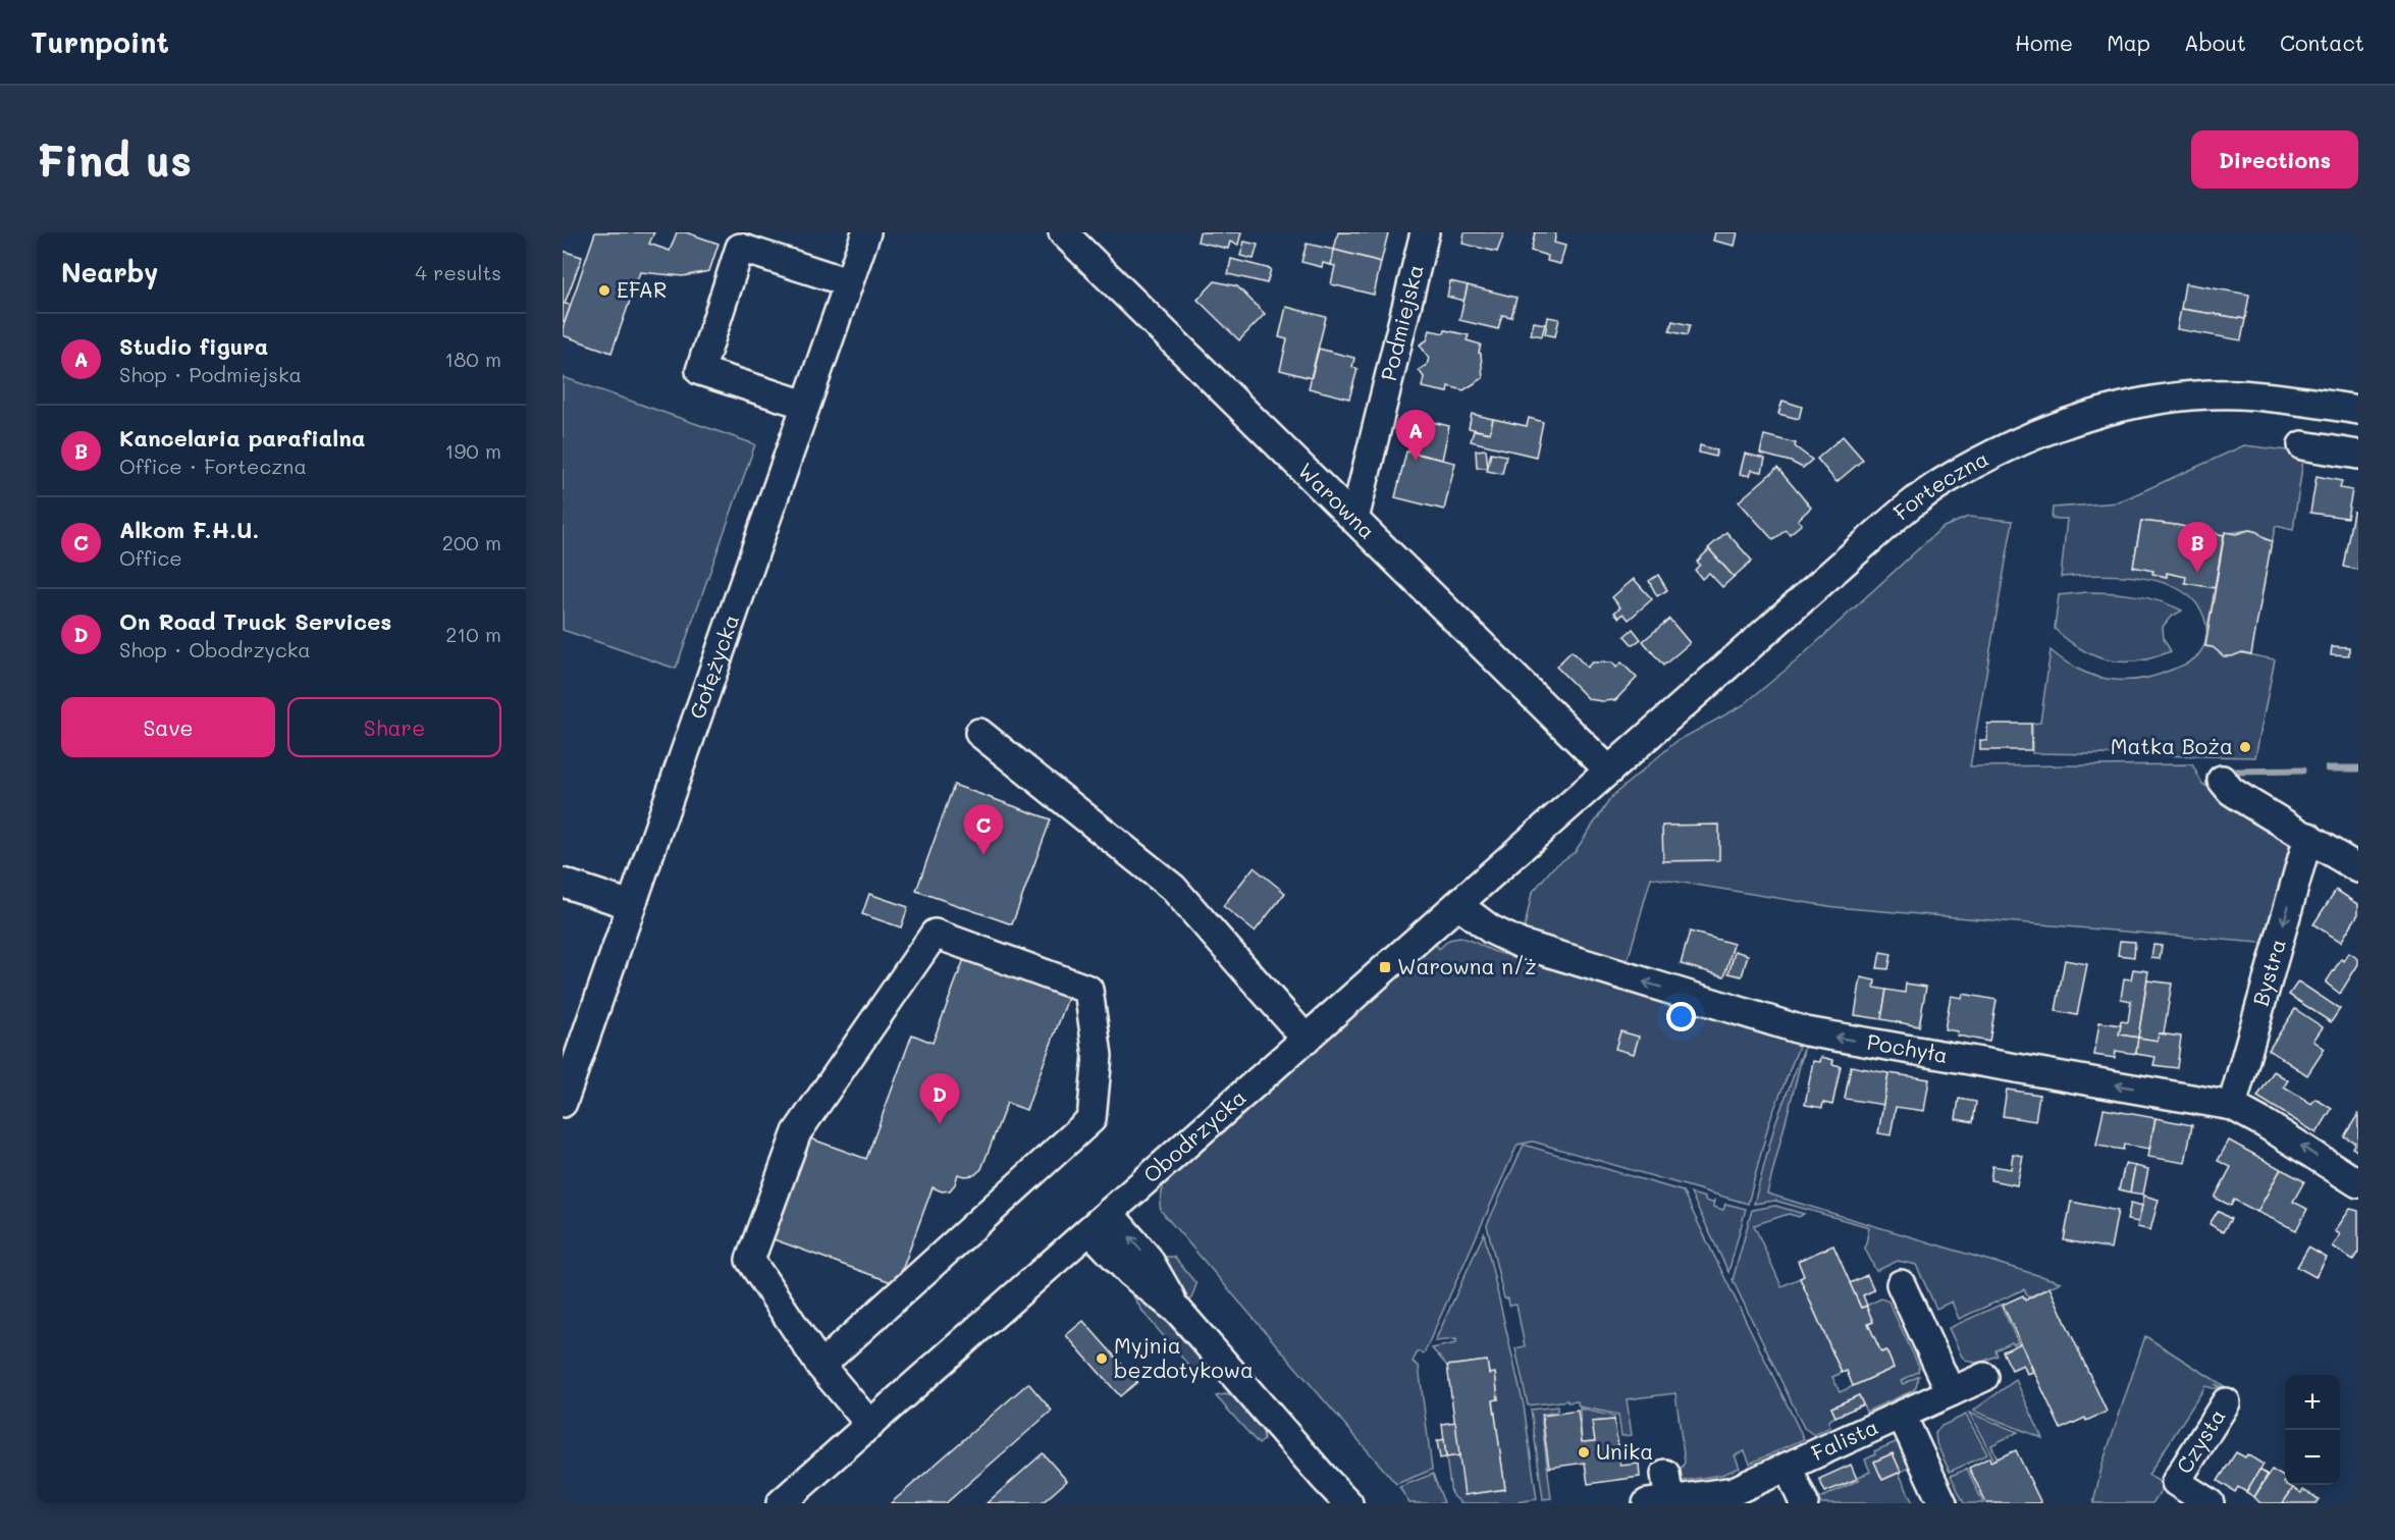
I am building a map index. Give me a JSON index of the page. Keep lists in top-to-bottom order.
{
  "streets": {
    "street": [
      "Podmiejska",
      "Forteczna",
      "Warowna",
      "Gołężycka",
      "Bystra",
      "Pochyła",
      "Obodrzycka",
      "Falista",
      "Czysta"
    ]
  },
  "crossings": [
    ["Podmiejska", "Warowna"],
    ["Forteczna", "Warowna"],
    ["Forteczna", "Obodrzycka"],
    ["Warowna", "Obodrzycka"],
    ["Bystra", "Pochyła"],
    ["Pochyła", "Obodrzycka"]
  ],
  "one_way": ["Bystra", "Pochyła"],
  "places": {
    "other": [
      "EFAR",
      "Matka Boża",
      "Myjnia bezdotykowa",
      "Unika"
    ],
    "transit": ["Warowna n/ż"]
  },
  "page": {
    "header": "Turnpoint",
    "nav": [
      "Home",
      "Map",
      "About",
      "Contact"
    ],
    "buttons": [
      "Directions",
      ["Save", "Share"]
    ],
    "title": "Find us",
    "heading": ["Nearby", "4 results"],
    "list": [
      {
        "mark": "A",
        "name": "Studio figura",
        "note": "Shop · Podmiejska",
        "value": "180 m"
      },
      {
        "mark": "B",
        "name": "Kancelaria parafialna",
        "note": "Office · Forteczna",
        "value": "190 m"
      },
      {
        "mark": "C",
        "name": "Alkom F.H.U.",
        "note": "Office",
        "value": "200 m"
      },
      {
        "mark": "D",
        "name": "On Road Truck Services",
        "note": "Shop · Obodrzycka",
        "value": "210 m"
      }
    ],
    "pins": [
      "A",
      "B",
      "C",
      "D"
    ],
    "map_buttons": ["+", "−"]
  }
}
